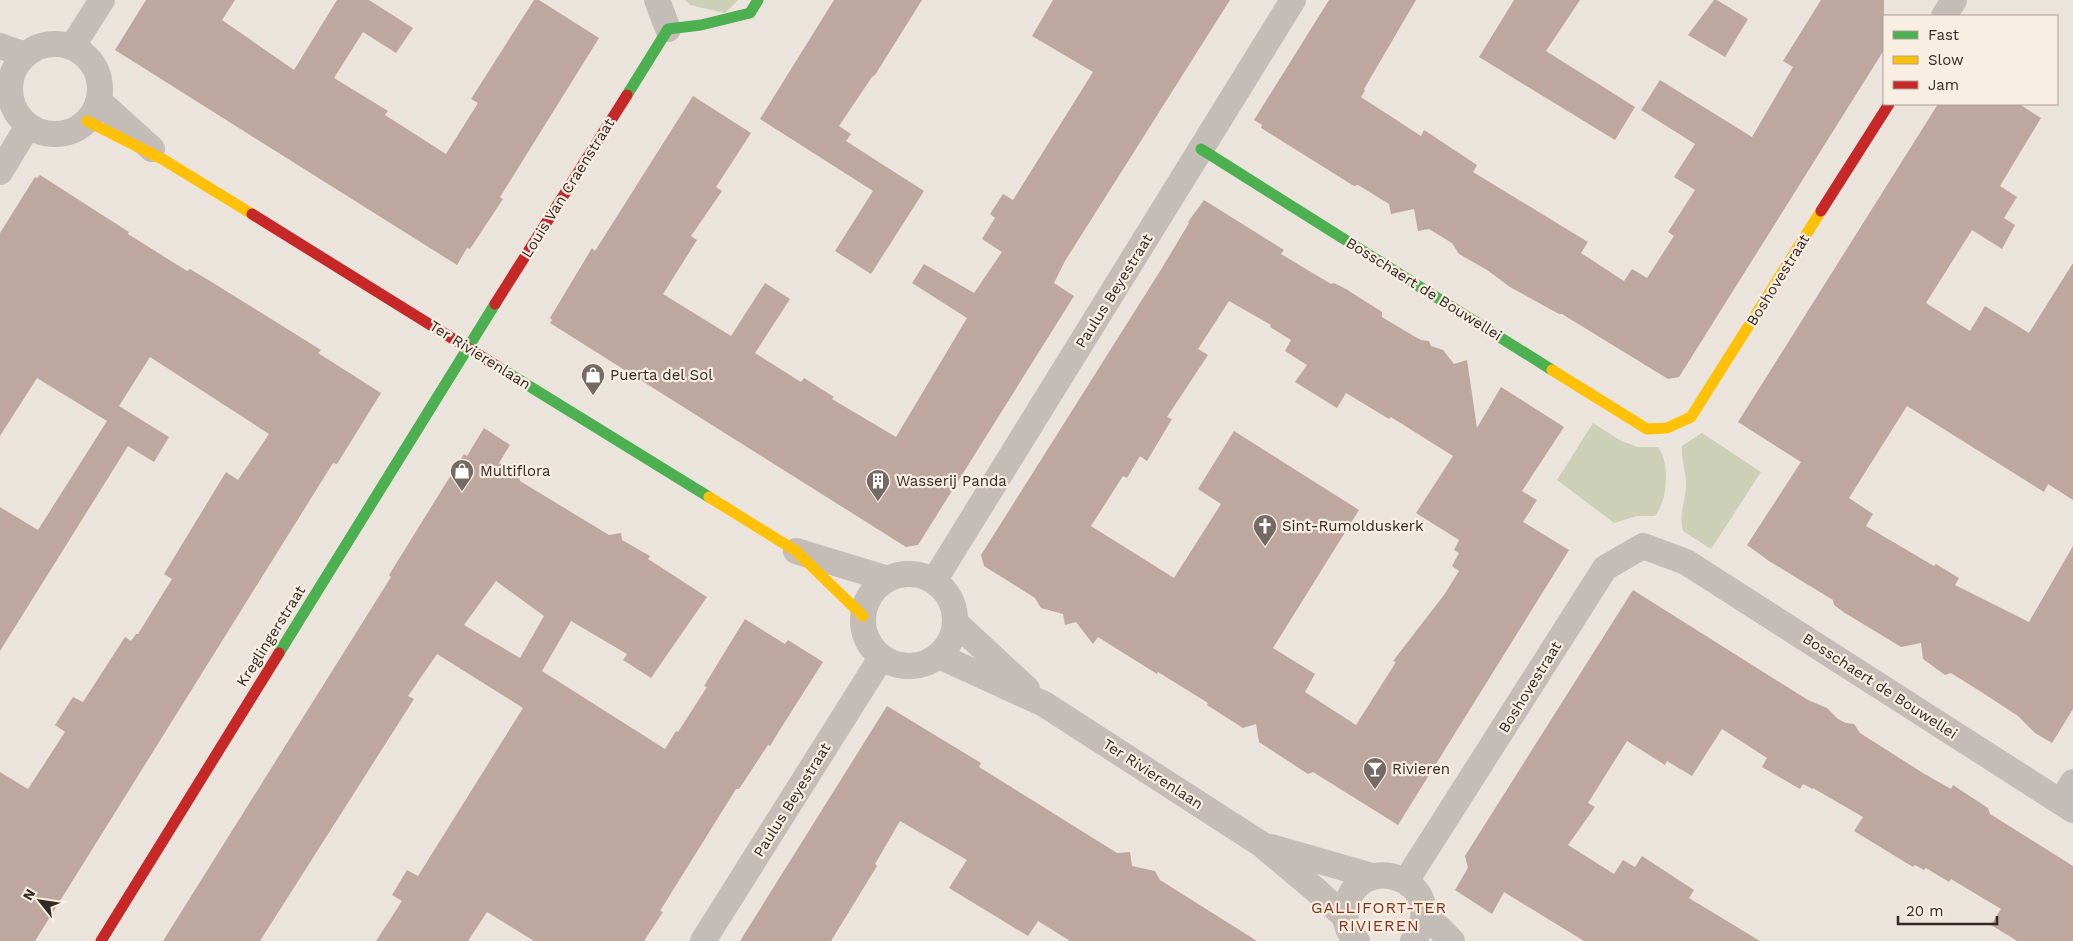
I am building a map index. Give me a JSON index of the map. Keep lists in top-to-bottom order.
{
  "streets": {
    "street": [
      "Louis Van Craenstraat",
      "Boshovestraat",
      "Bosschaert de Bouwellei",
      "Paulus Beyestraat",
      "Ter Rivierenlaan",
      "Kreglingerstraat"
    ]
  },
  "crossings": [
    ["Louis Van Craenstraat", "Ter Rivierenlaan"],
    ["Louis Van Craenstraat", "Kreglingerstraat"],
    ["Boshovestraat", "Bosschaert de Bouwellei"],
    ["Boshovestraat", "Ter Rivierenlaan"],
    ["Bosschaert de Bouwellei", "Paulus Beyestraat"],
    ["Paulus Beyestraat", "Ter Rivierenlaan"],
    ["Ter Rivierenlaan", "Kreglingerstraat"]
  ],
  "districts": ["GALLIFORT-TER RIVIEREN"],
  "places": {
    "shop": ["Puerta del Sol", "Multiflora"],
    "building": ["Wasserij Panda"],
    "church": ["Sint-Rumolduskerk"],
    "bar": ["Rivieren"]
  },
  "legend": ["Fast", "Slow", "Jam"],
  "scale_bar": "20 m",
  "north": "top left"
}
